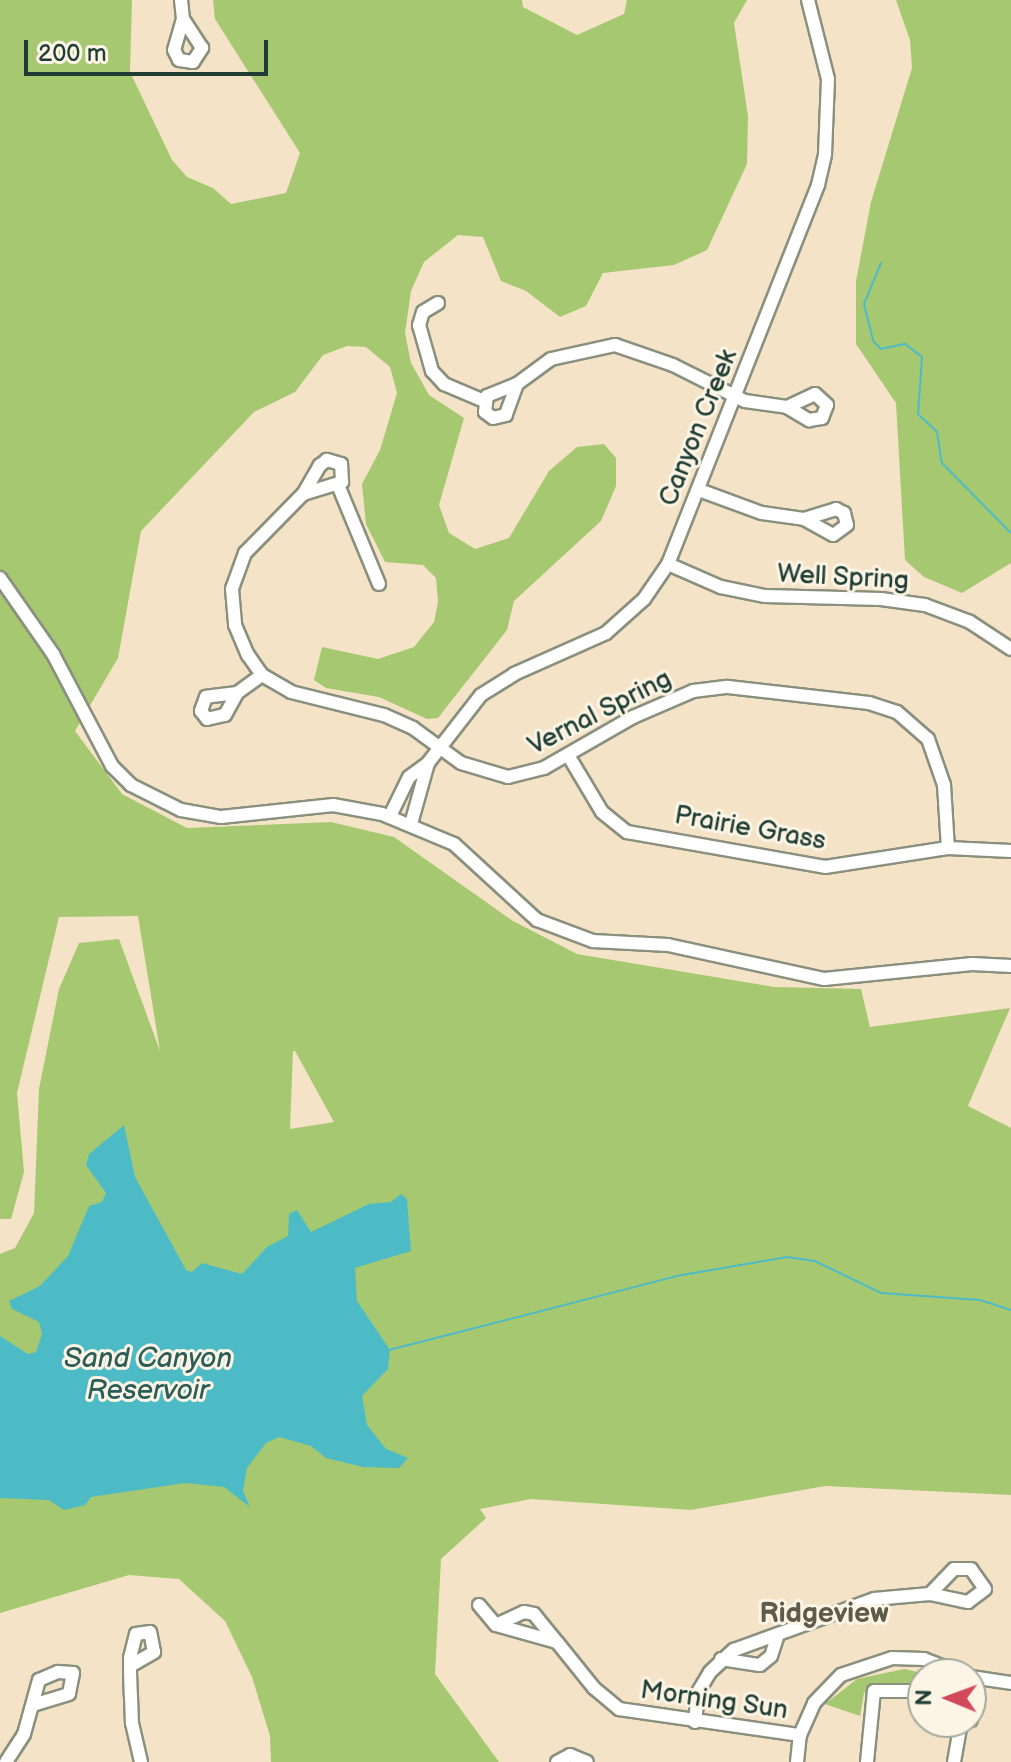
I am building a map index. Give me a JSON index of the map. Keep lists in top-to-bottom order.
{
  "streets": {
    "street": [
      "Canyon Creek",
      "Well Spring",
      "Vernal Spring",
      "Prairie Grass",
      "Morning Sun"
    ]
  },
  "crossings": [
    ["Canyon Creek", "Well Spring"],
    ["Canyon Creek", "Vernal Spring"],
    ["Vernal Spring", "Prairie Grass"]
  ],
  "districts": ["Ridgeview"],
  "water": ["Sand Canyon Reservoir"],
  "scale_bar": "200 m",
  "north": "left"
}
